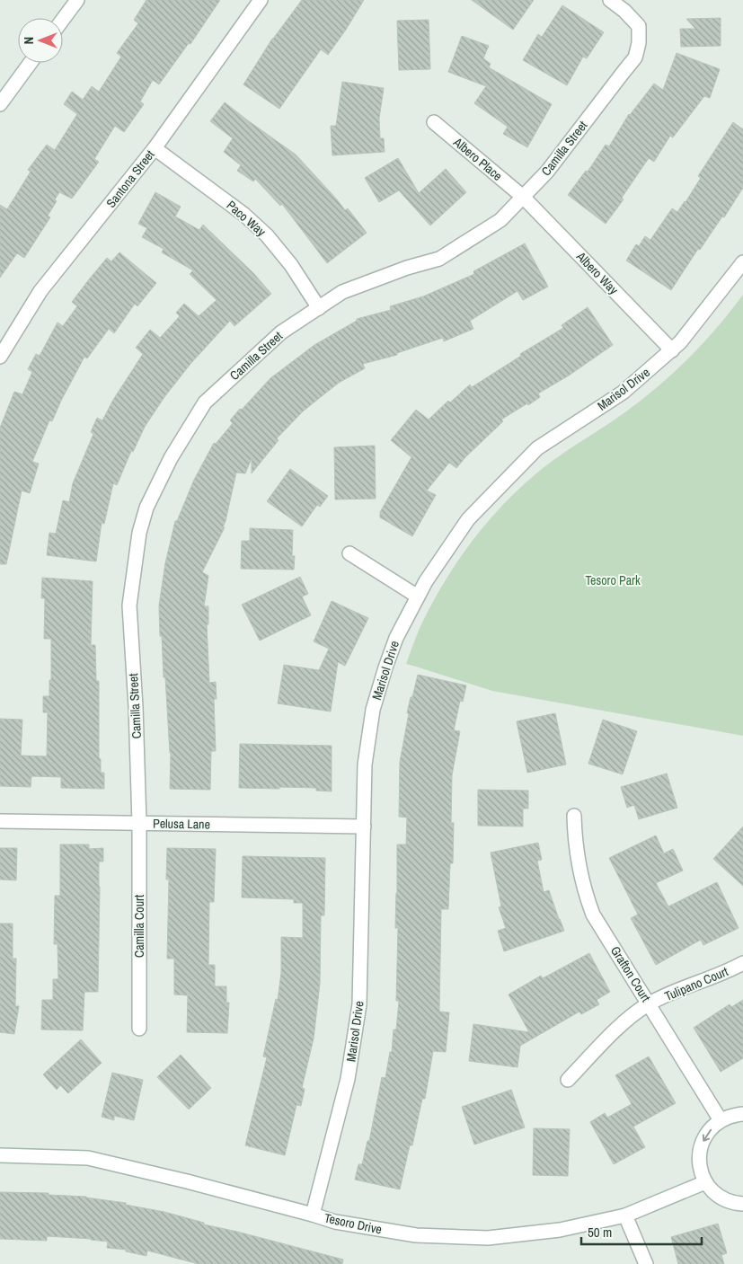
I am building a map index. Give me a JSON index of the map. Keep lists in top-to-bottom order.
{
  "streets": {
    "street": [
      "Camilla Street",
      "Albero Place",
      "Santona Street",
      "Paco Way",
      "Albero Way",
      "Marisol Drive",
      "Pelusa Lane",
      "Camilla Court",
      "Grafton Court",
      "Tulipano Court",
      "Tesoro Drive"
    ]
  },
  "crossings": [
    ["Camilla Street", "Albero Place"],
    ["Camilla Street", "Paco Way"],
    ["Camilla Street", "Albero Way"],
    ["Camilla Street", "Pelusa Lane"],
    ["Camilla Street", "Camilla Court"],
    ["Albero Place", "Albero Way"],
    ["Santona Street", "Paco Way"],
    ["Albero Way", "Marisol Drive"],
    ["Marisol Drive", "Pelusa Lane"],
    ["Marisol Drive", "Tesoro Drive"],
    ["Pelusa Lane", "Camilla Court"],
    ["Grafton Court", "Tulipano Court"]
  ],
  "parks": ["Tesoro Park"],
  "scale_bar": "50 m",
  "north": "left"
}
